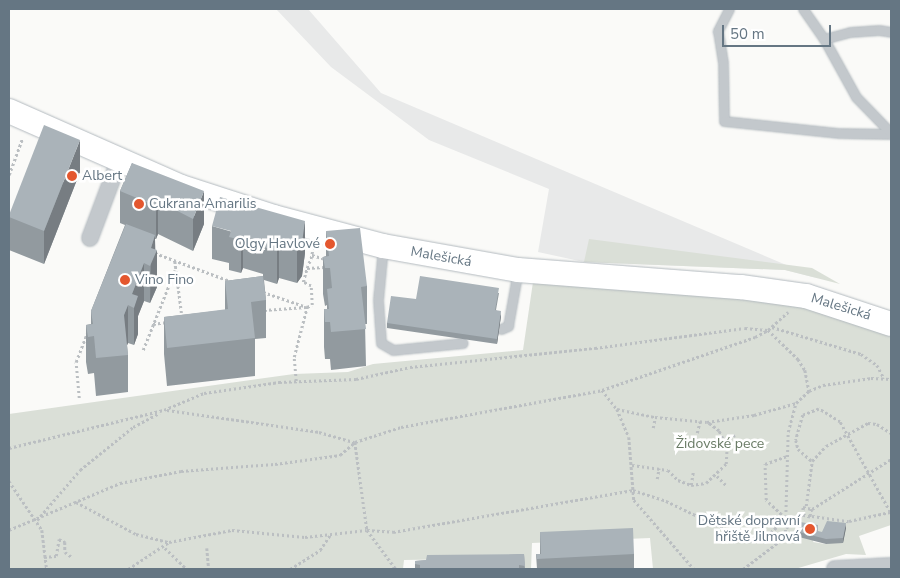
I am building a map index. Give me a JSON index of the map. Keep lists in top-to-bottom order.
{
  "streets": {
    "street": ["Malešická"]
  },
  "parks": ["Židovské pece"],
  "places": [
    "Albert",
    "Cukrana Amarilis",
    "Olgy Havlové",
    "Vino Fino",
    "Dětské dopravní hřiště Jilmová"
  ],
  "scale_bar": "50 m"
}
